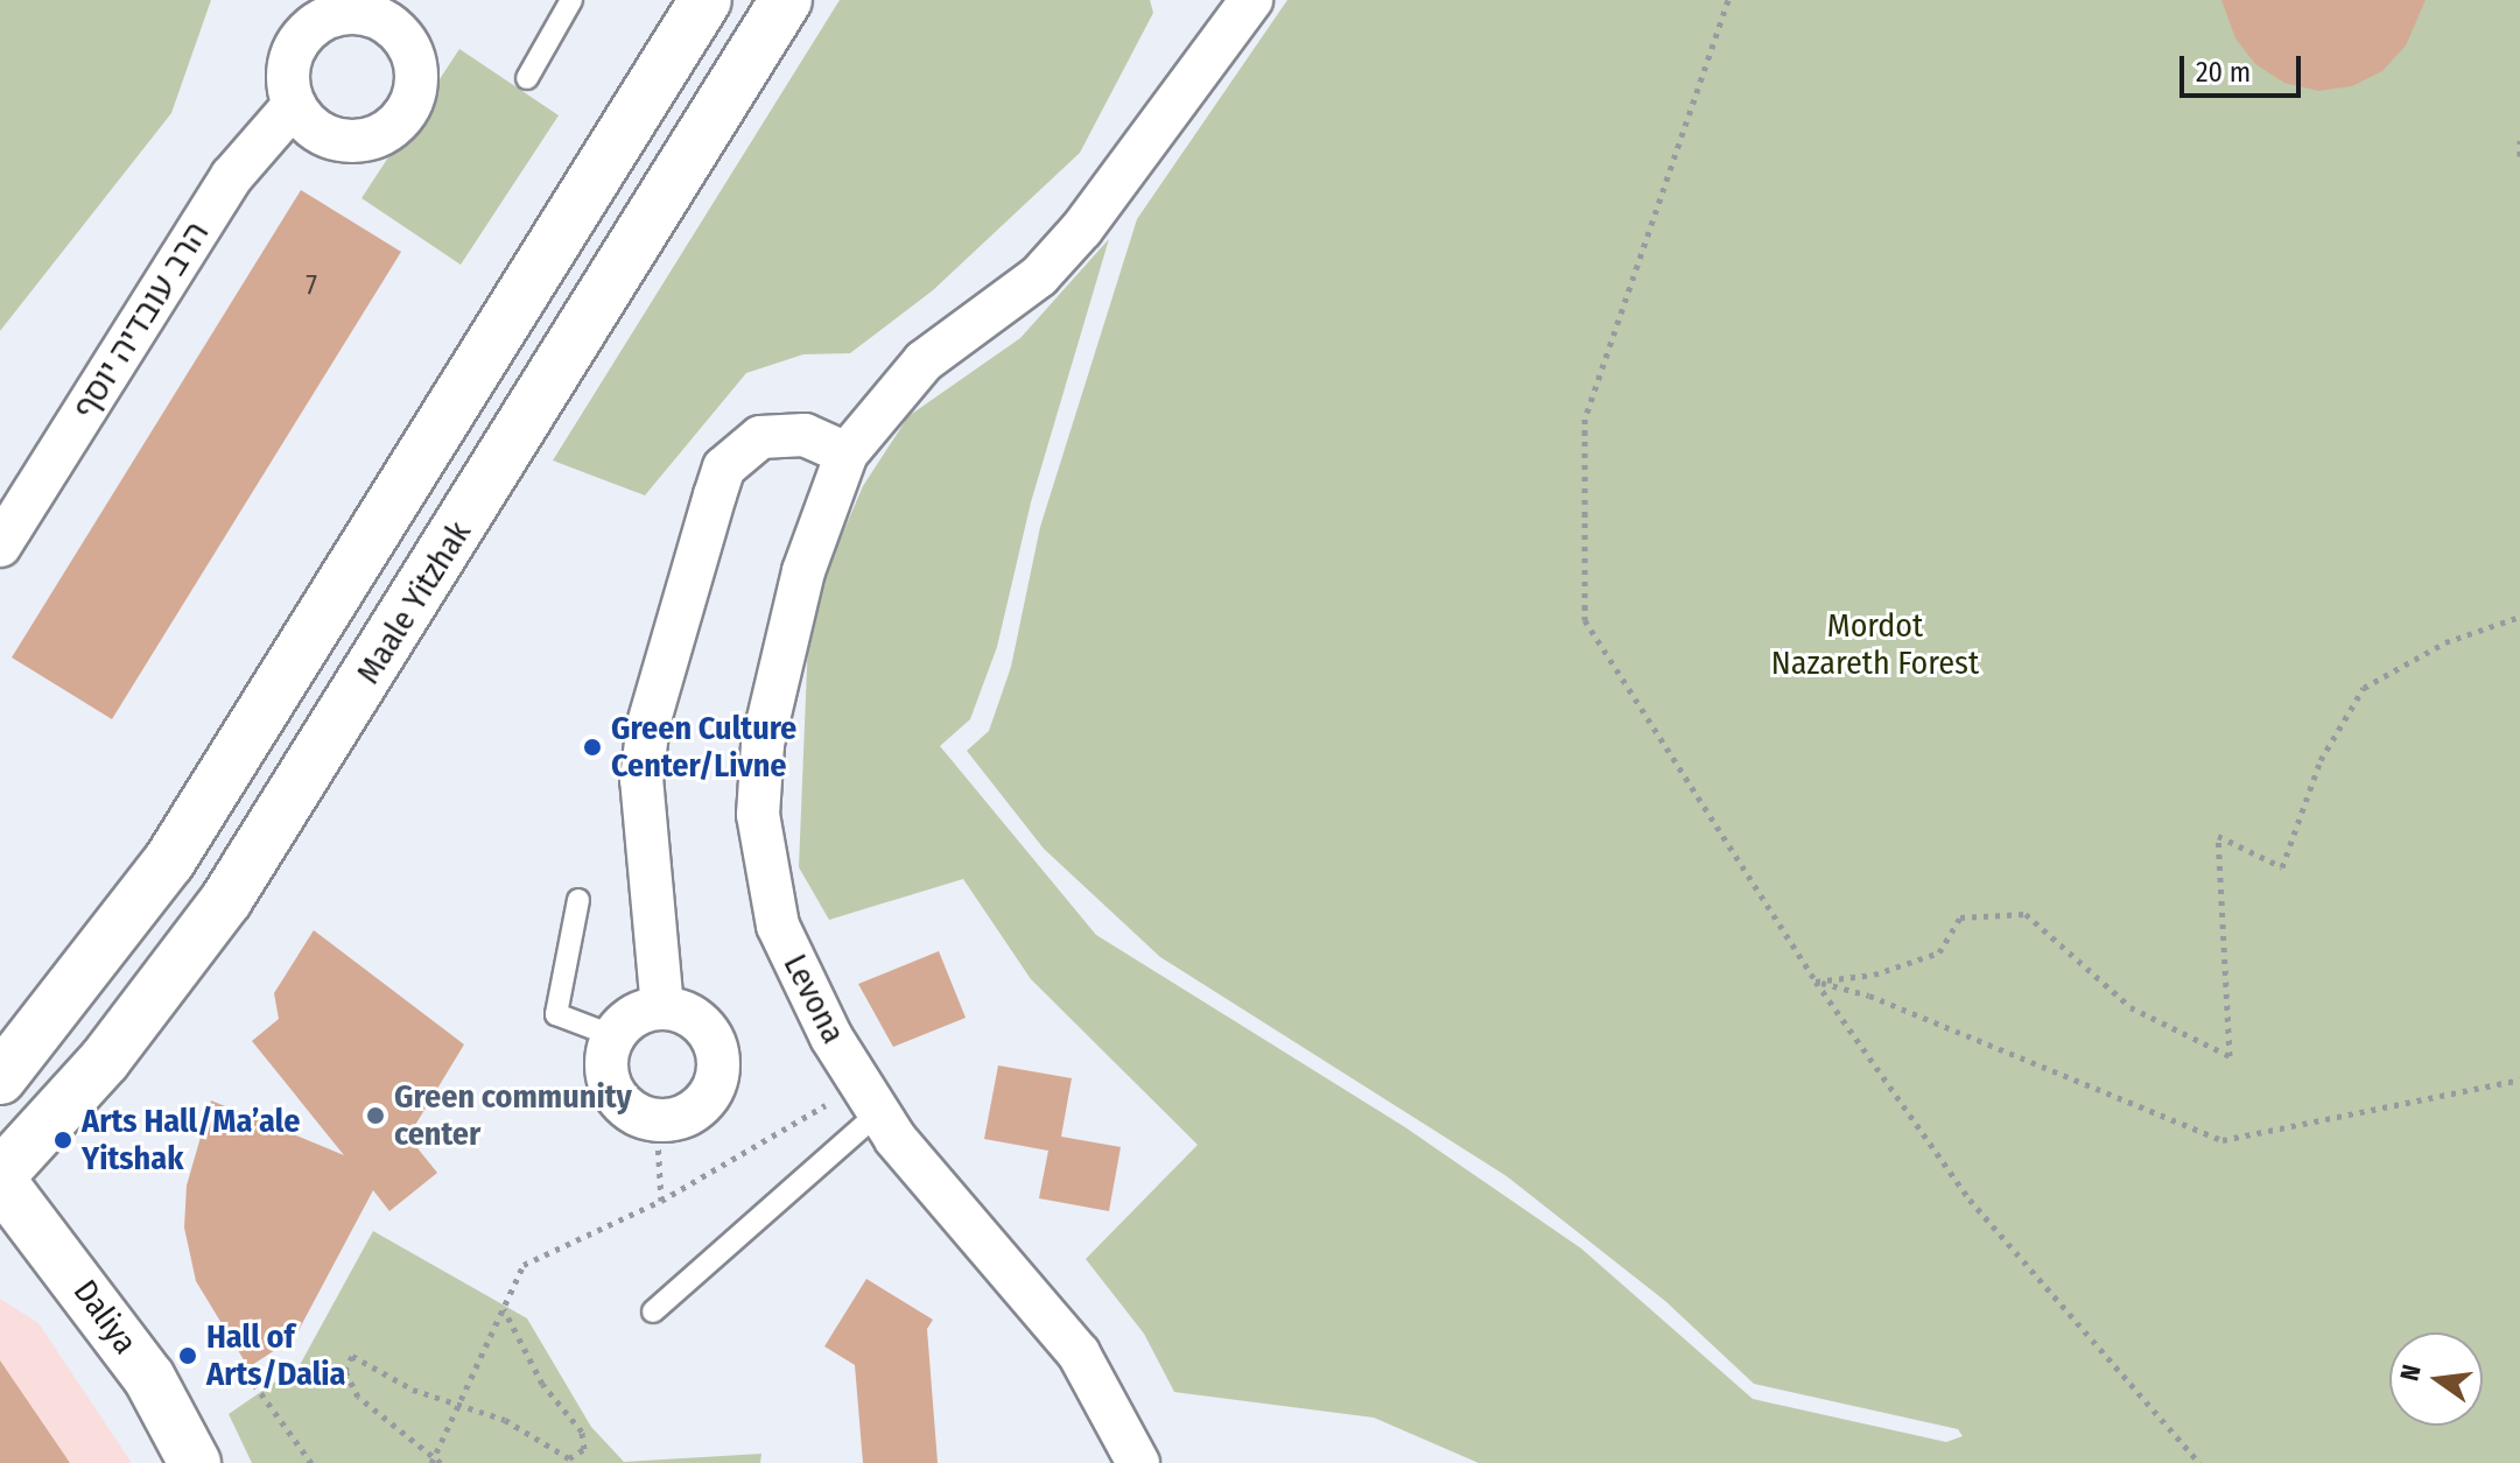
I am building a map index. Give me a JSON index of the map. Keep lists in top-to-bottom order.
{
  "streets": {
    "street": [
      "הרב עובדיה יוסף",
      "Maale Yitzhak",
      "Levona",
      "Daliya"
    ]
  },
  "crossings": [
    ["Maale Yitzhak", "Daliya"]
  ],
  "parks": ["Mordot Nazareth Forest"],
  "places": [
    "Green Culture Center/Livne",
    "Green community center",
    "Arts Hall/Ma’ale Yitshak",
    "Hall of Arts/Dalia"
  ],
  "house_numbers": ["7"],
  "scale_bar": "20 m",
  "north": "left"
}
